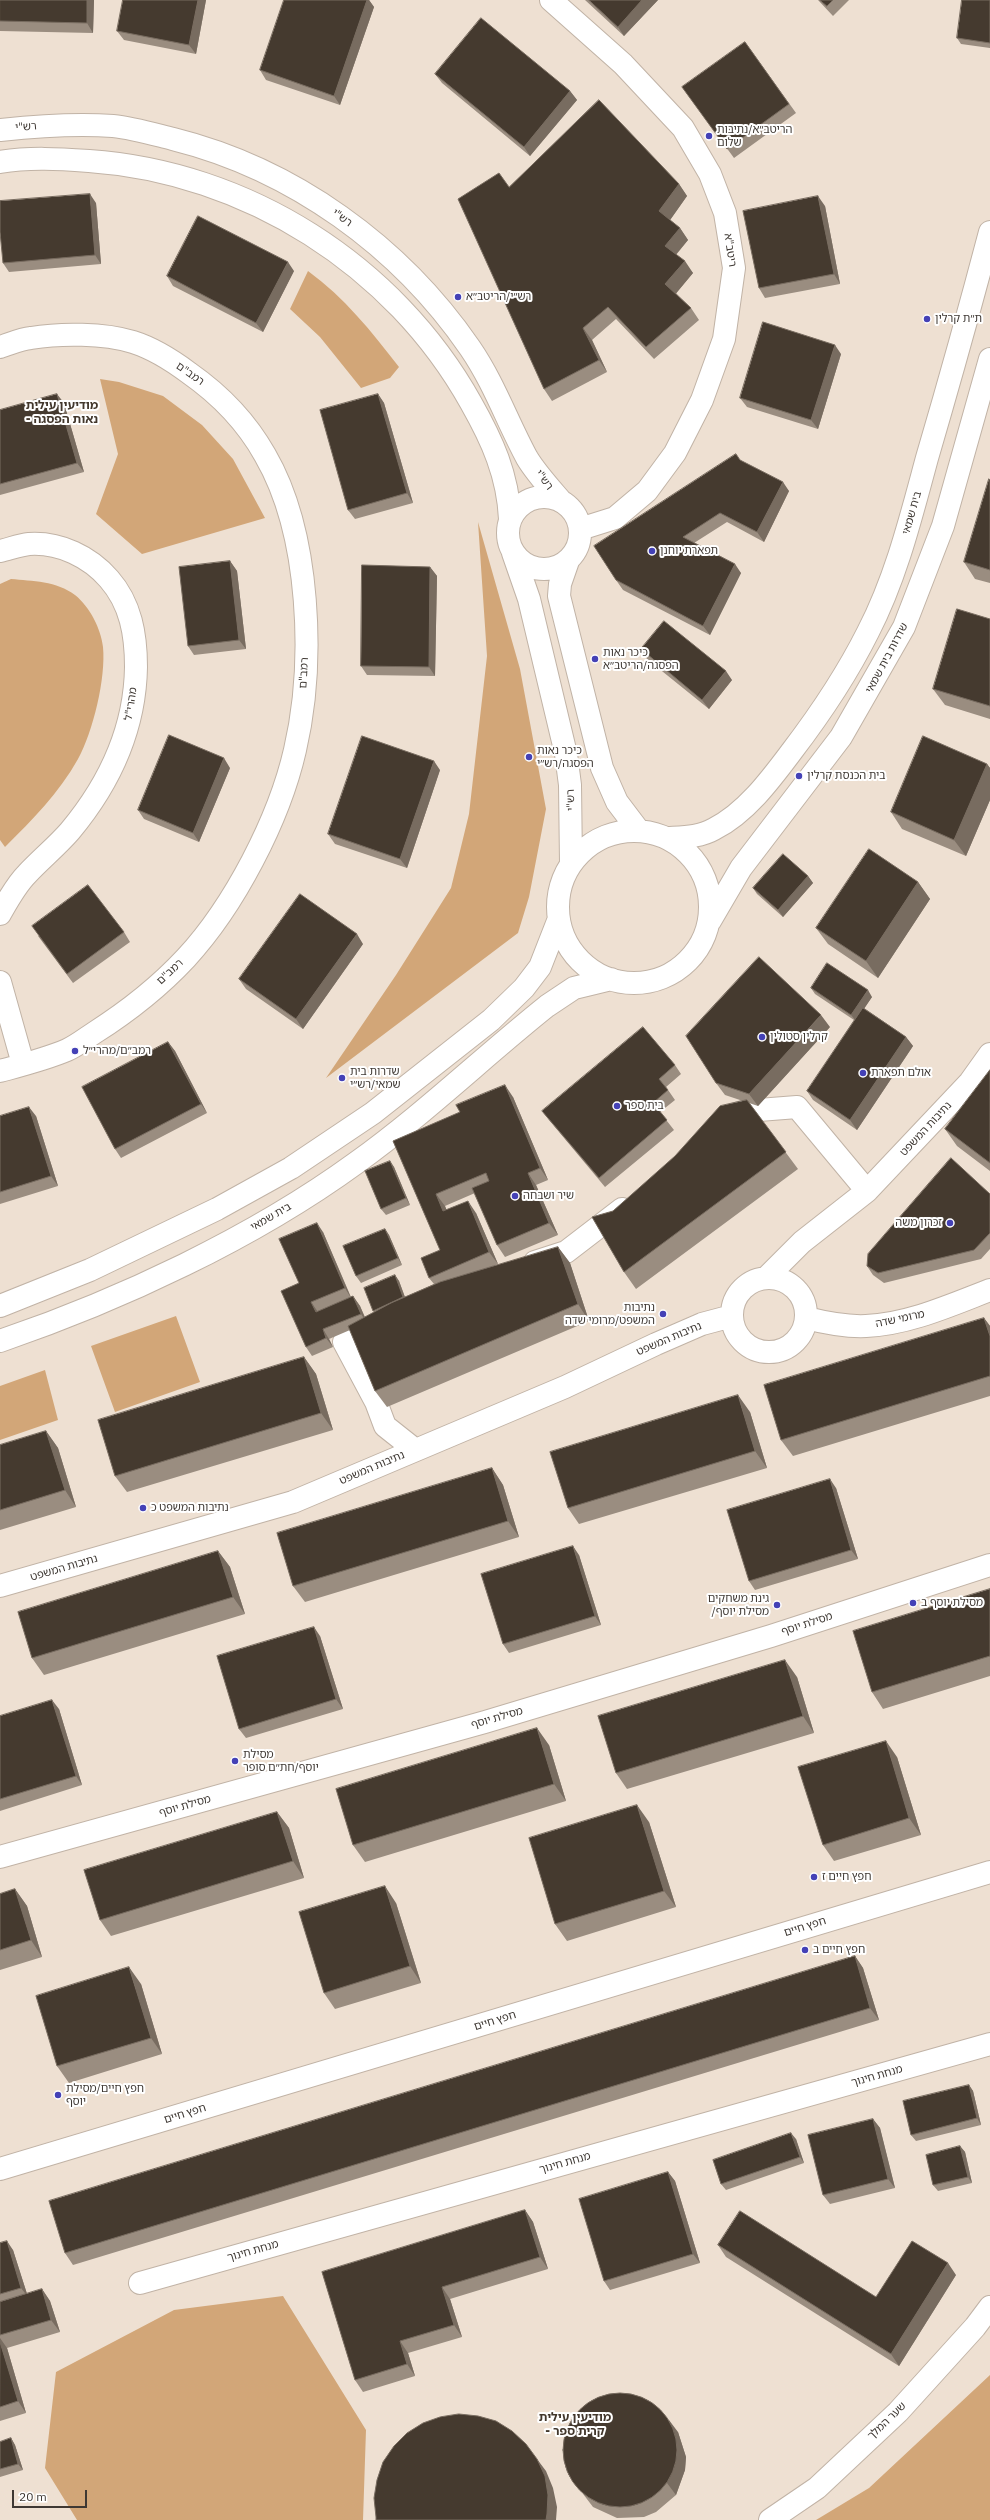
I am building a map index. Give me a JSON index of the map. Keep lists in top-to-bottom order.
{
  "streets": {
    "street": [
      "רש\"י",
      "ריטב\"א",
      "רמב\"ם",
      "בית שמאי",
      "שדרות בית שמאי",
      "מהרי\"ל",
      "נתיבות המשפט",
      "מרומי שדה",
      "מסילת יוסף",
      "חפץ חיים",
      "מנחת חינוך",
      "שער המלך"
    ]
  },
  "crossings": [
    ["רש\"י", "ריטב\"א"],
    ["נתיבות המשפט", "מרומי שדה"]
  ],
  "districts": ["מודיעין עילית - נאות הפסגה", "מודיעין עילית - קרית ספר"],
  "places": [
    "הריטב״א/נתיבות שלום",
    "רש״י/הריטב״א",
    "ת״ת קרלין",
    "תפארת יוחנן",
    "כיכר נאות הפסגה/הריטב״א",
    "כיכר נאות הפסגה/רש״י",
    "בית הכנסת קרלין",
    "קרלין סטולין",
    "רמב״ם/מהרי״ל",
    "אולם תפארת",
    "שדרות בית שמאי/רש״י",
    "בית ספר",
    "שיר ושבחה",
    "זכרון משה",
    "נתיבות המשפט/מרומי שדה",
    "נתיבות המשפט כ",
    "מסילת יוסף ב",
    "גינת משחקים /מסילת יוסף",
    "מסילת יוסף/חת״ם סופר",
    "חפץ חיים ז",
    "חפץ חיים ב",
    "חפץ חיים/מסילת יוסף"
  ],
  "scale_bar": "20 m"
}
